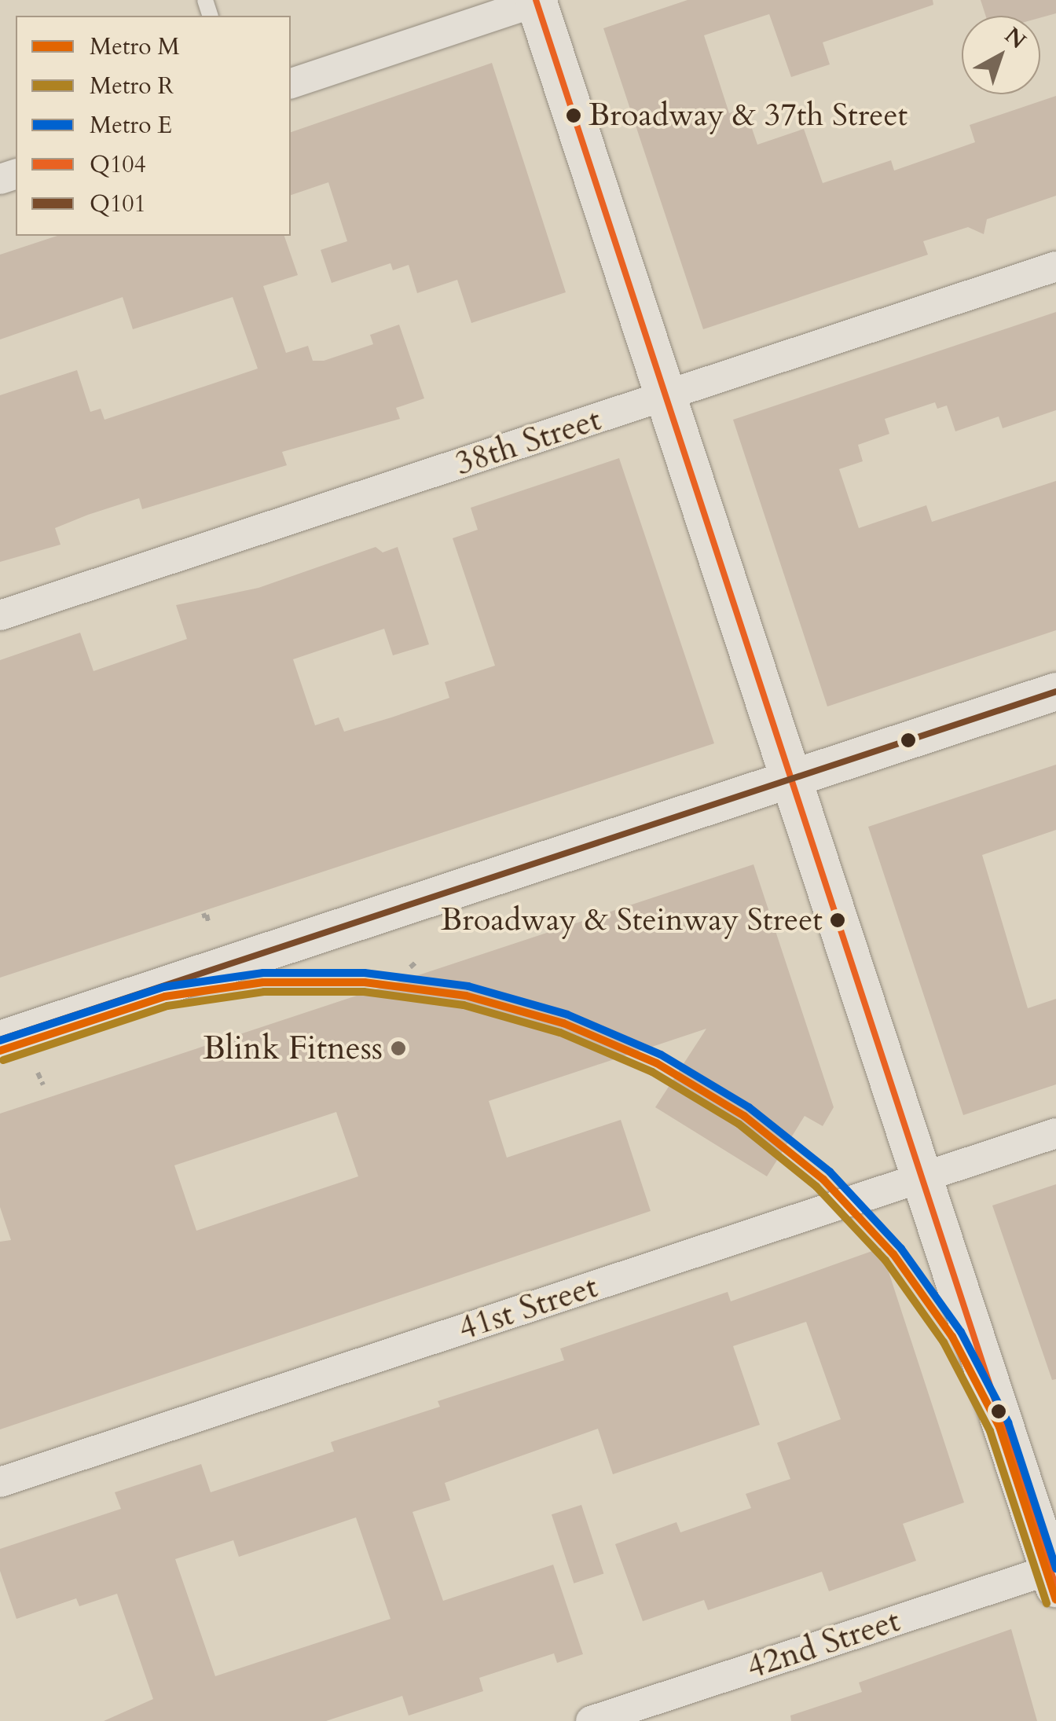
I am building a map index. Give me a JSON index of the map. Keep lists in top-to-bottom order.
{
  "streets": {
    "street": ["38th Street", "41st Street", "42nd Street"]
  },
  "places": ["Broadway & 37th Street", "Broadway & Steinway Street", "Blink Fitness"],
  "lines": [
    "transit line Q104",
    "transit line Q101",
    "metro line E",
    "metro line M",
    "metro line R"
  ],
  "legend": [
    "Metro M",
    "Metro R",
    "Metro E",
    "Q104",
    "Q101"
  ],
  "north": "top right"
}
